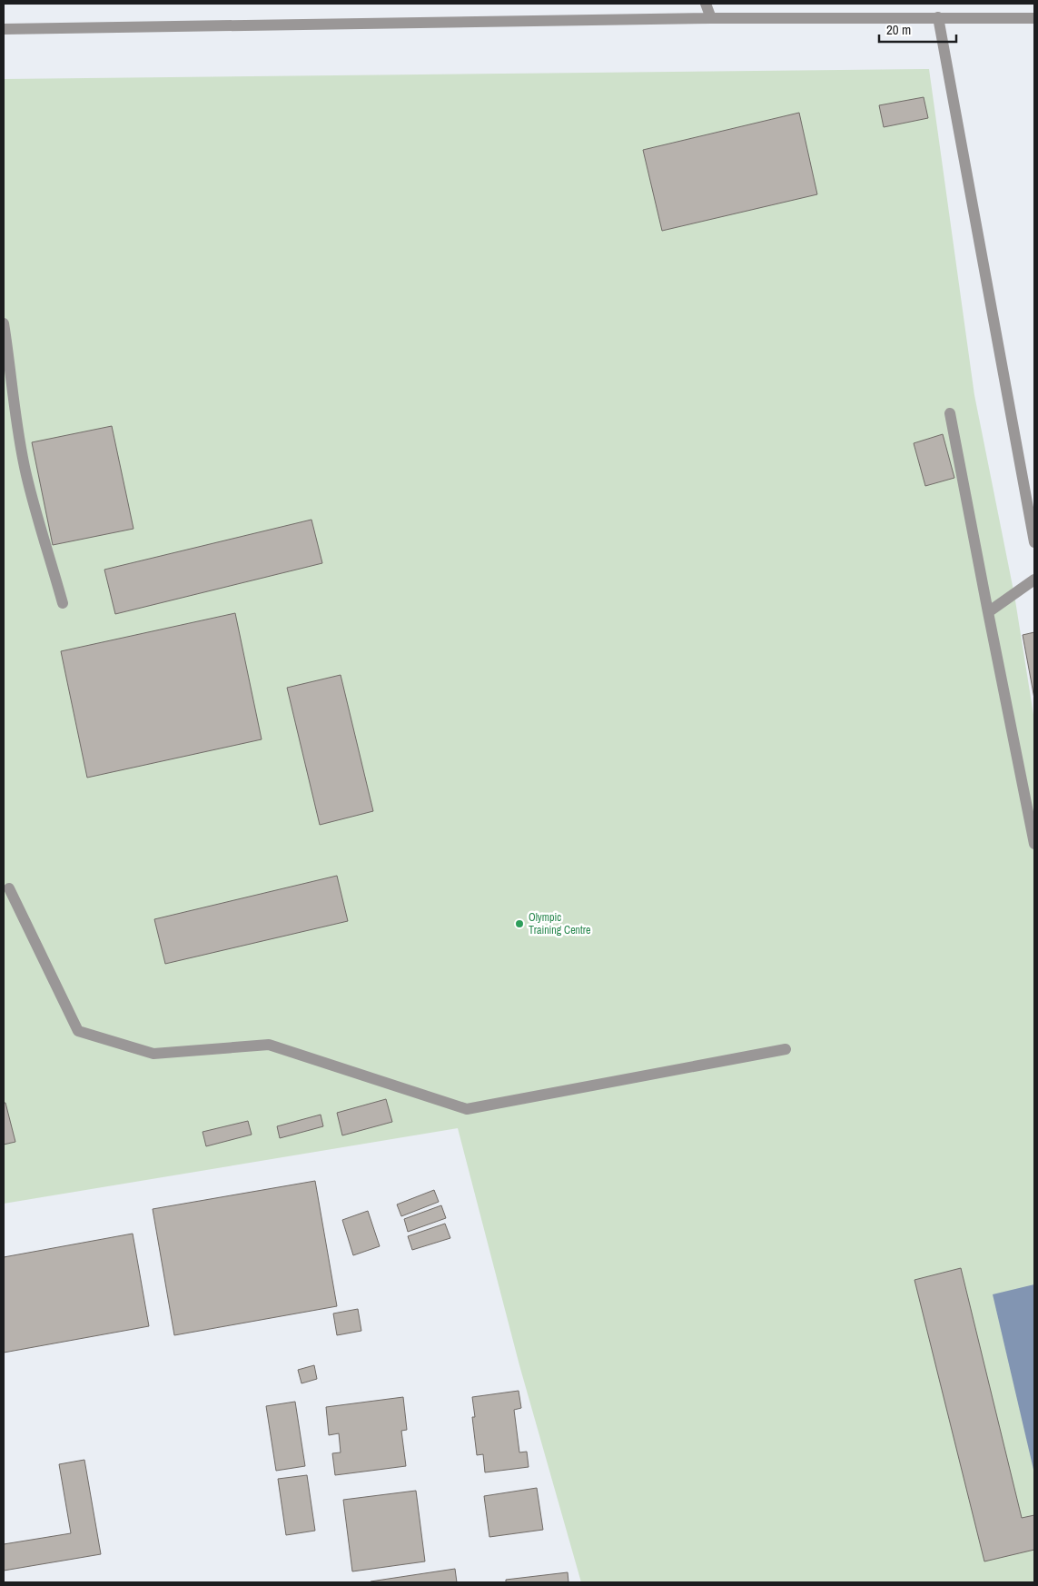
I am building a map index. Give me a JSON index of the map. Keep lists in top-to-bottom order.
{
  "places": ["Olympic Training Centre"],
  "scale_bar": "20 m"
}
